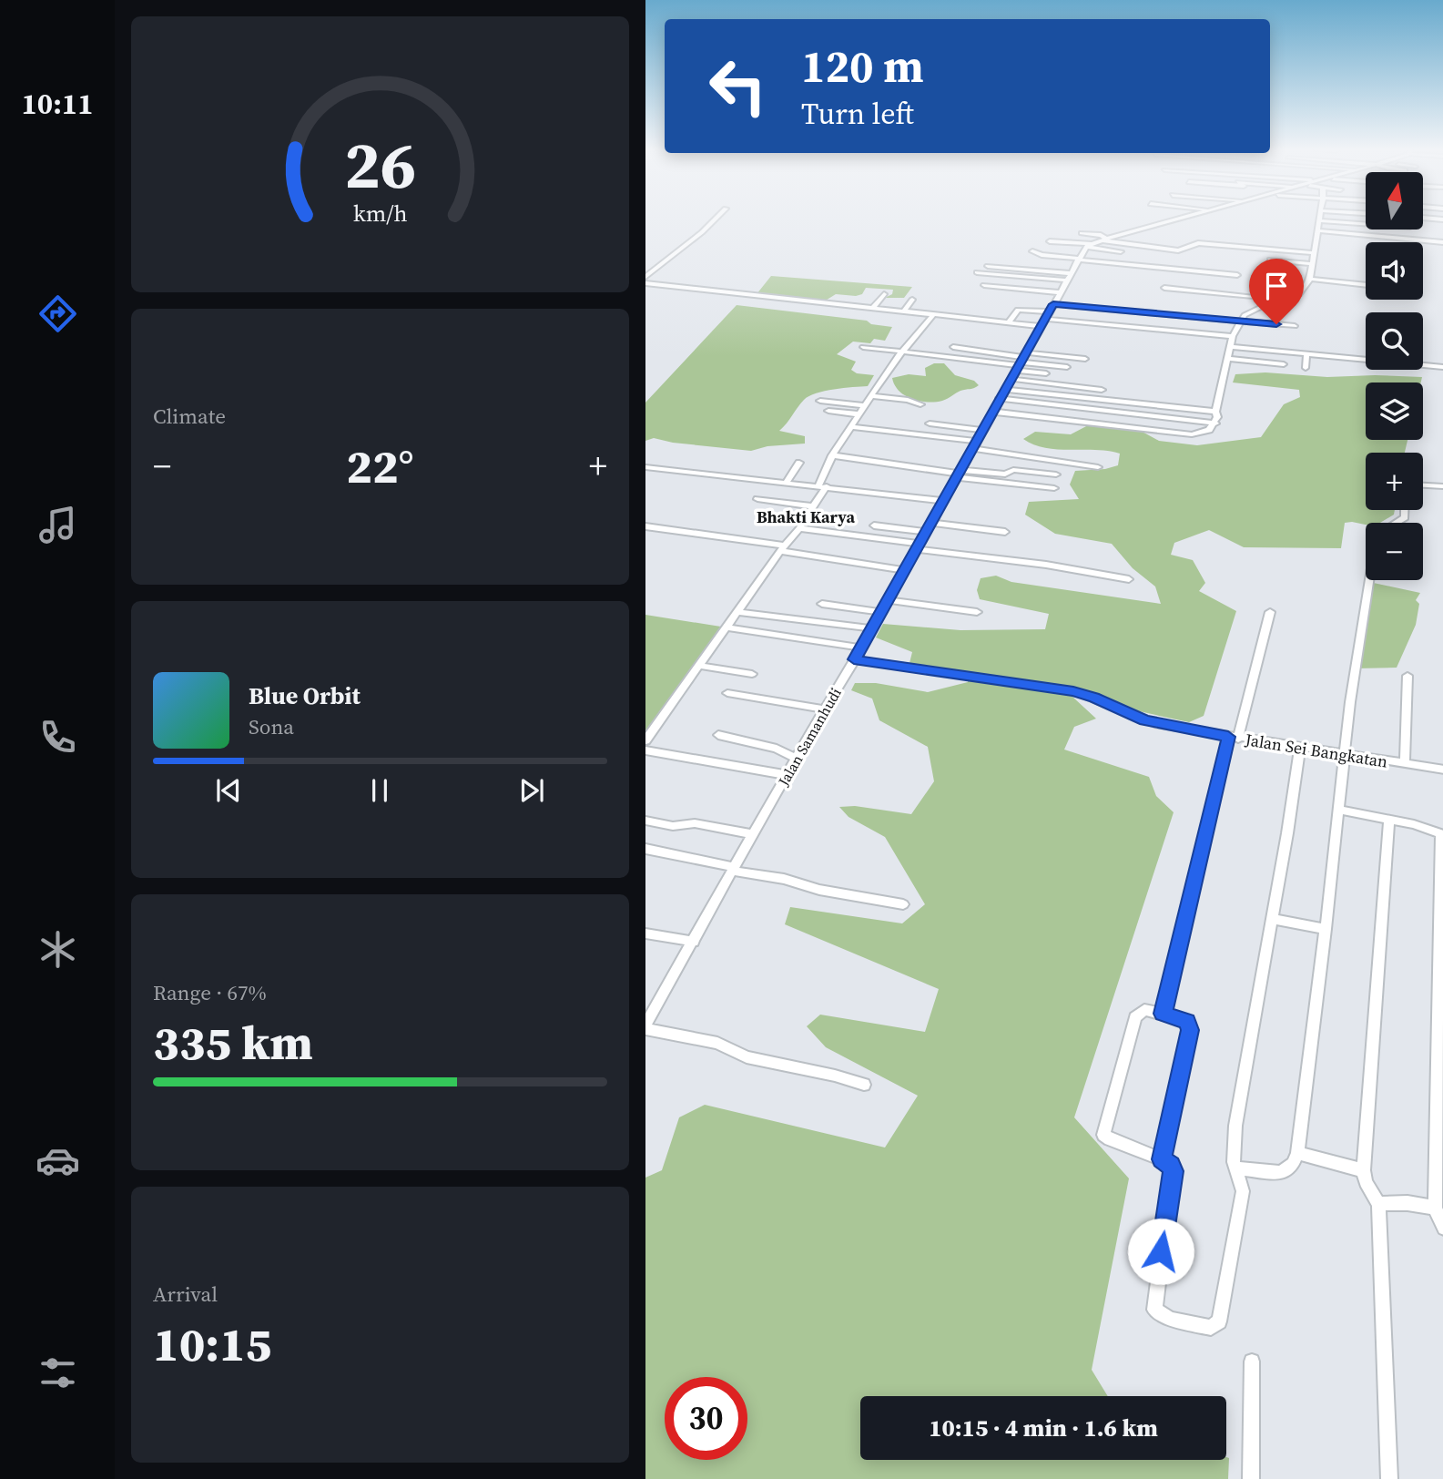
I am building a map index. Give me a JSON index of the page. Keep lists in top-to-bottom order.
{
  "streets": {
    "street": ["Jalan Samanhudi", "Jalan Sei Bangkatan"]
  },
  "crossings": [
    ["Jalan Samanhudi", "Jalan Sei Bangkatan"]
  ],
  "districts": ["Bhakti Karya"],
  "north": "top",
  "page": {
    "tabs": "10:11",
    "turn": ["120 m", "Turn left"],
    "map_buttons": ["+", "−"],
    "tile": [
      "Climate",
      ["Range · 67%", "335 km"],
      ["Arrival", "10:15"]
    ],
    "heat": ["−", "22°", "+"],
    "song": ["Blue Orbit", "Sona"],
    "limit": "30",
    "trip": "10:15 · 4 min · 1.6 km",
    "gauge": ["26", "km/h"]
  }
}
